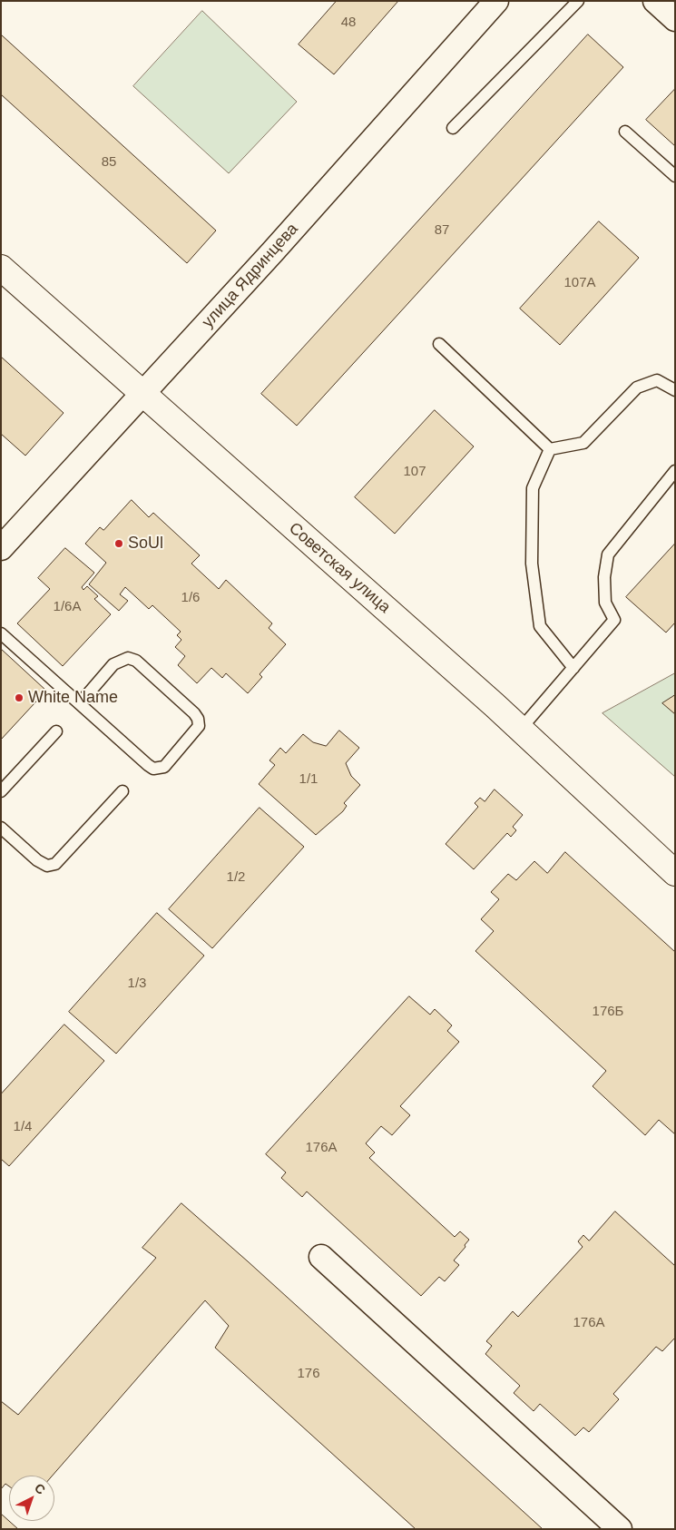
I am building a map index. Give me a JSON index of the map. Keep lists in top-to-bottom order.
{
  "streets": {
    "main road": ["Советская улица"],
    "street": ["улица Ядринцева"]
  },
  "crossings": [
    ["улица Ядринцева", "Советская улица"]
  ],
  "places": ["SoUl", "White Name"],
  "house_numbers": [
    "48",
    "85",
    "87",
    "107А",
    "107",
    "1/6",
    "1/6А",
    "1/1",
    "1/2",
    "1/3",
    "176Б",
    "1/4",
    "176А",
    "176А",
    "176"
  ],
  "north": "top right"
}
